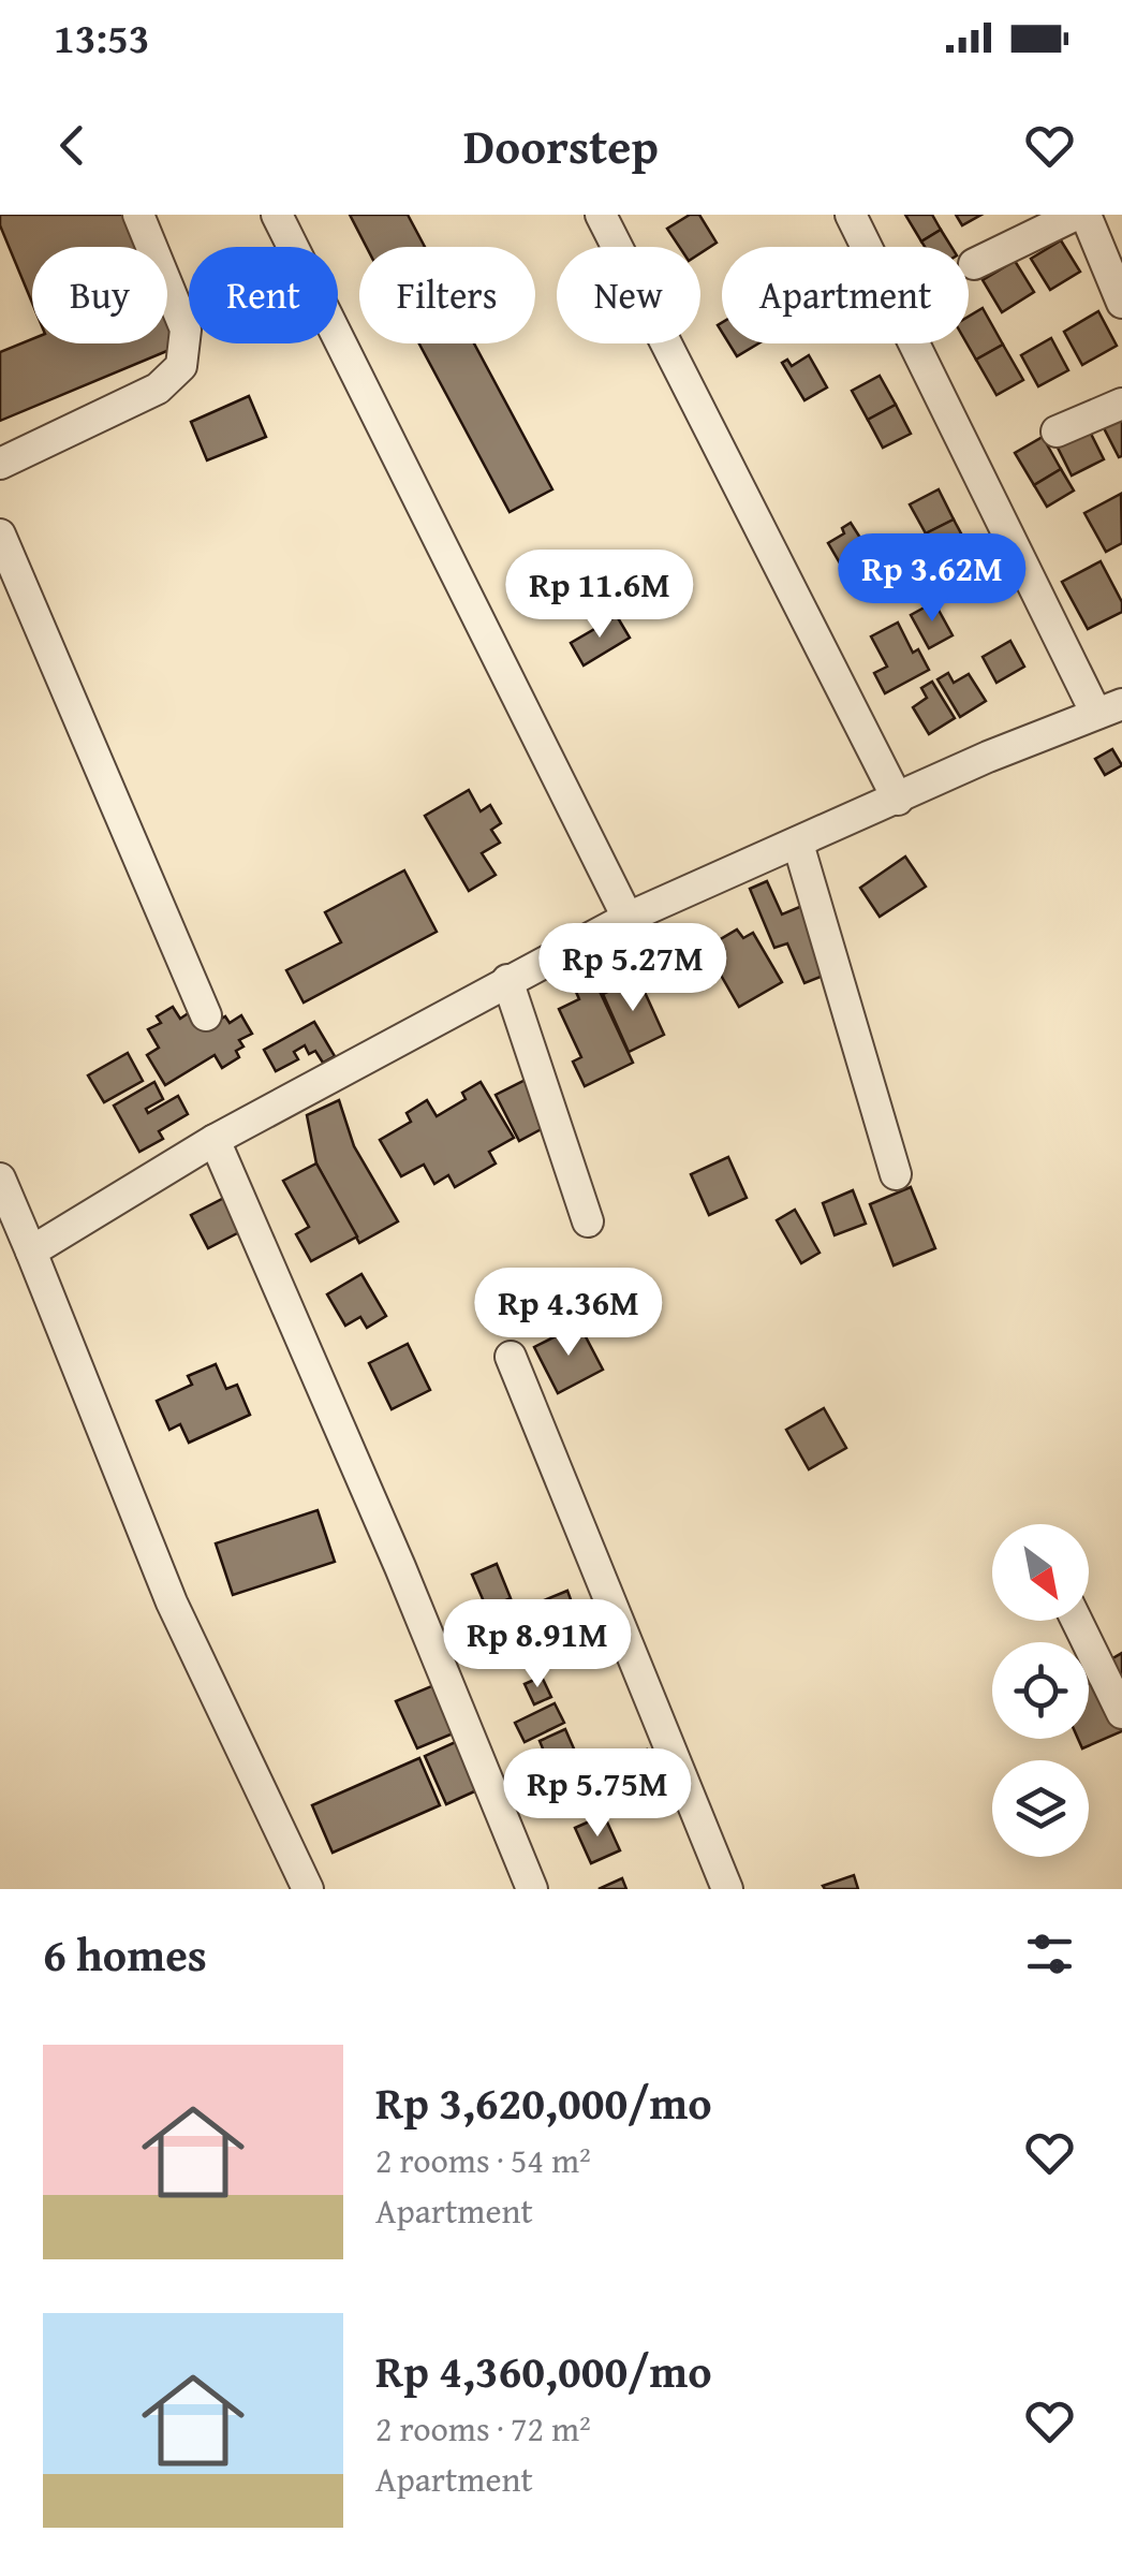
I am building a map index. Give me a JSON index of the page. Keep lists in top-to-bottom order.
{
  "north": "bottom right",
  "page": {
    "status": "13:53",
    "header": "Doorstep",
    "chip": [
      "Buy",
      "Rent",
      "Filters",
      "New",
      "Apartment"
    ],
    "price": [
      "Rp 3.62M",
      "Rp 11.6M",
      "Rp 5.27M",
      "Rp 4.36M",
      "Rp 8.91M",
      "Rp 5.75M"
    ],
    "heading": "6 homes",
    "list": [
      {
        "name": "Rp 3,620,000/mo",
        "note": "2 rooms · 54 m² · Apartment"
      },
      {
        "name": "Rp 4,360,000/mo",
        "note": "2 rooms · 72 m² · Apartment"
      }
    ]
  }
}
